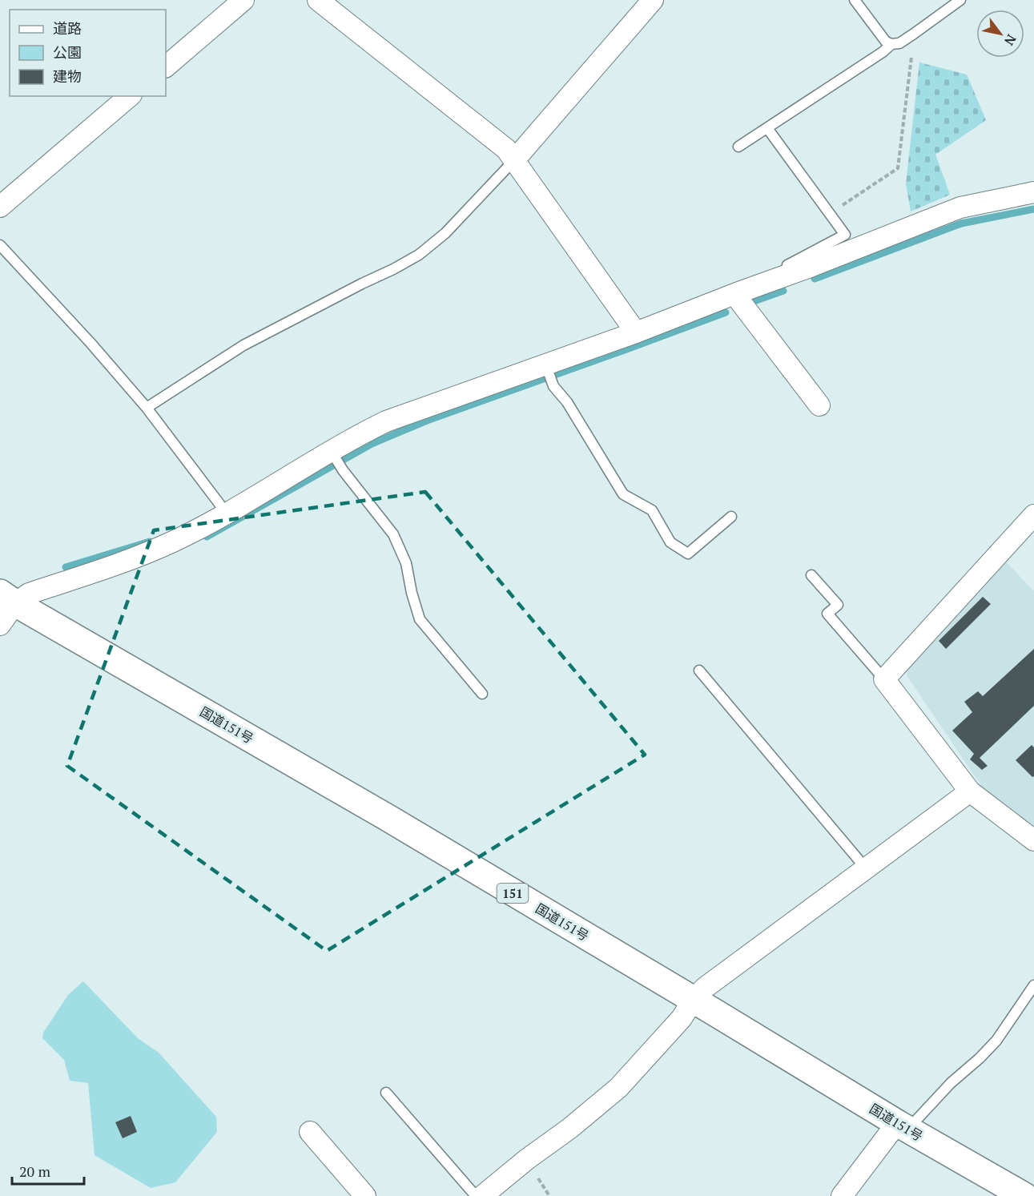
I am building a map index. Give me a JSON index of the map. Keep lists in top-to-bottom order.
{
  "streets": {
    "highway": ["国道151号", "151"]
  },
  "legend": ["道路", "公園", "建物"],
  "scale_bar": "20 m",
  "north": "bottom right"
}
